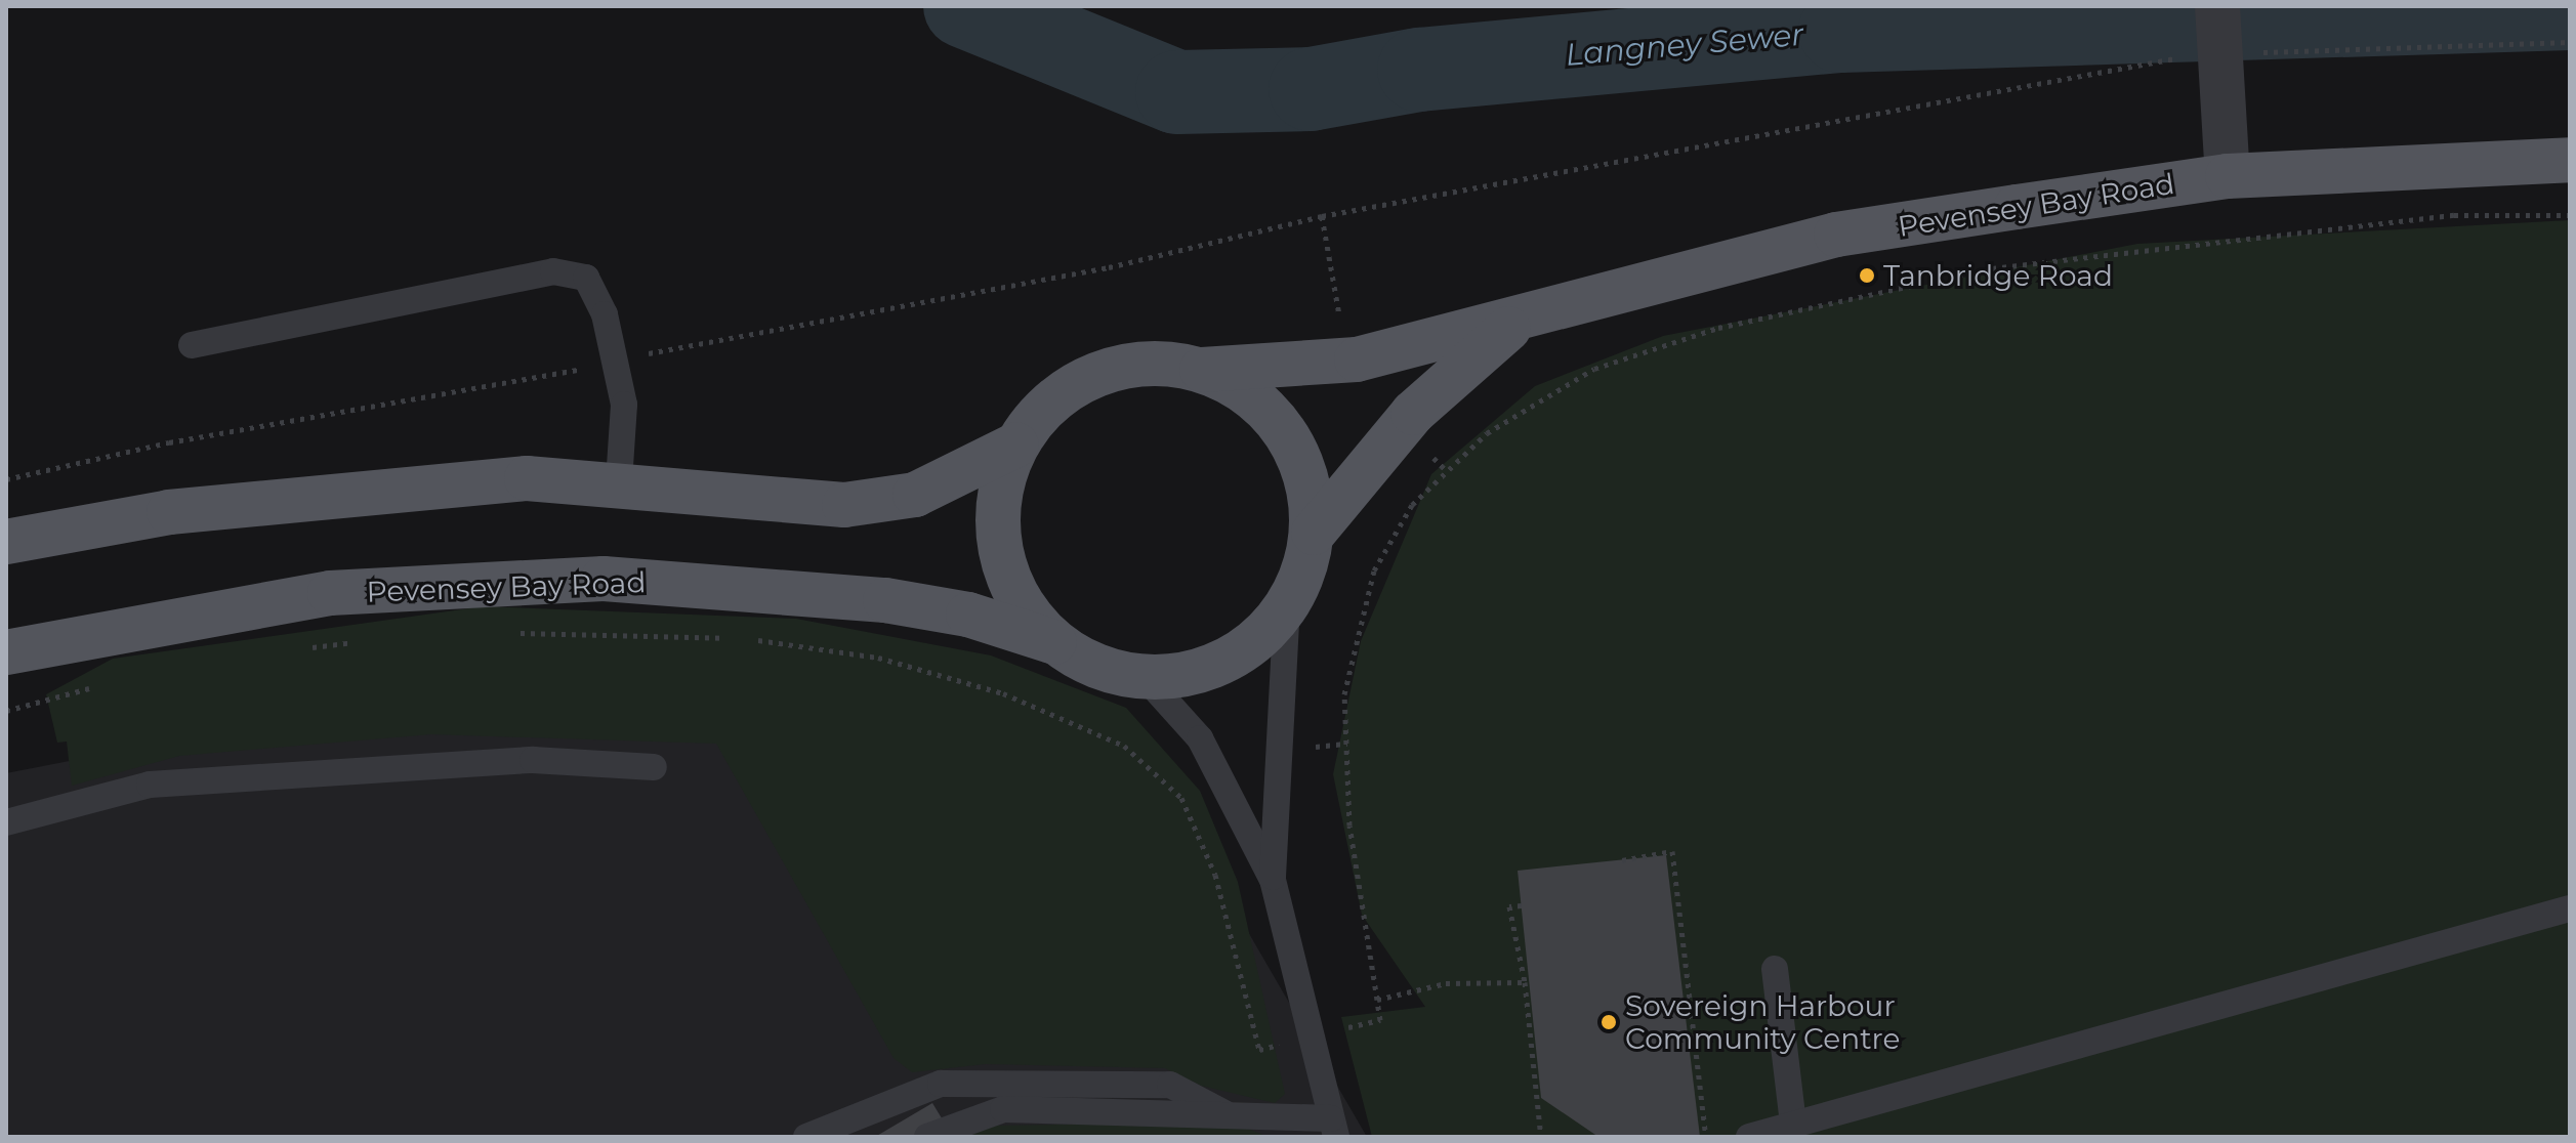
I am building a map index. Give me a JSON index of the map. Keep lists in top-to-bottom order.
{
  "streets": {
    "main road": ["Pevensey Bay Road"]
  },
  "water": ["Langney Sewer"],
  "places": ["Tanbridge Road", "Sovereign Harbour Community Centre"]
}
